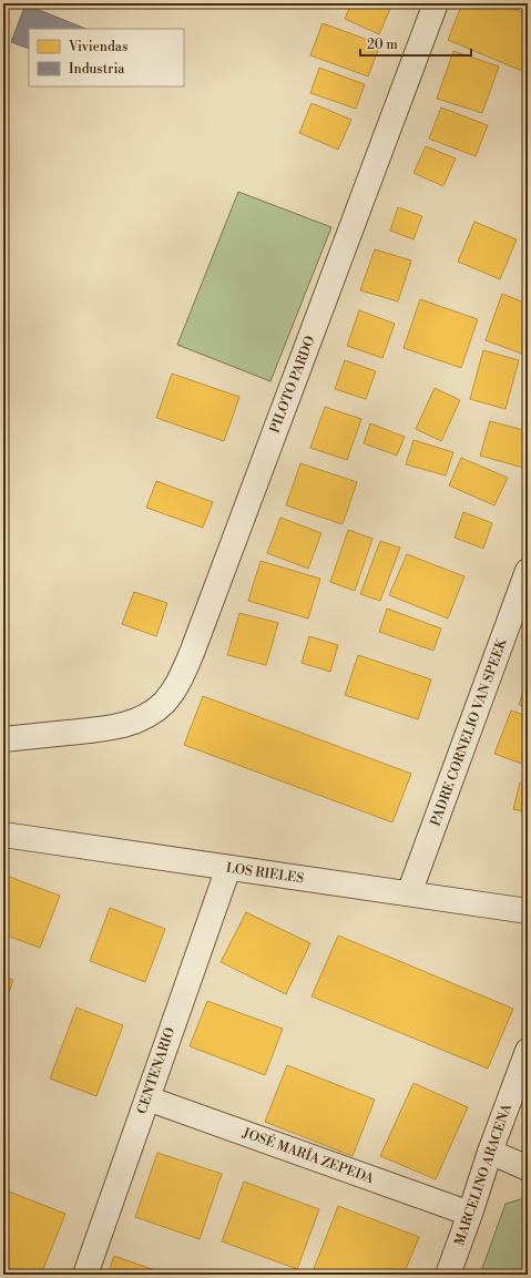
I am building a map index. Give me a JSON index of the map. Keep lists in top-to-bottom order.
{
  "streets": {
    "street": [
      "PILOTO PARDO",
      "PADRE CORNELIO VAN SPEEK",
      "LOS RIELES",
      "CENTENARIO",
      "JOSÉ MARÍA ZEPEDA",
      "MARCELINO ARACENA"
    ]
  },
  "crossings": [
    ["PADRE CORNELIO VAN SPEEK", "LOS RIELES"],
    ["LOS RIELES", "CENTENARIO"],
    ["CENTENARIO", "JOSÉ MARÍA ZEPEDA"],
    ["JOSÉ MARÍA ZEPEDA", "MARCELINO ARACENA"]
  ],
  "legend": ["Viviendas", "Industria"],
  "scale_bar": "20 m"
}
